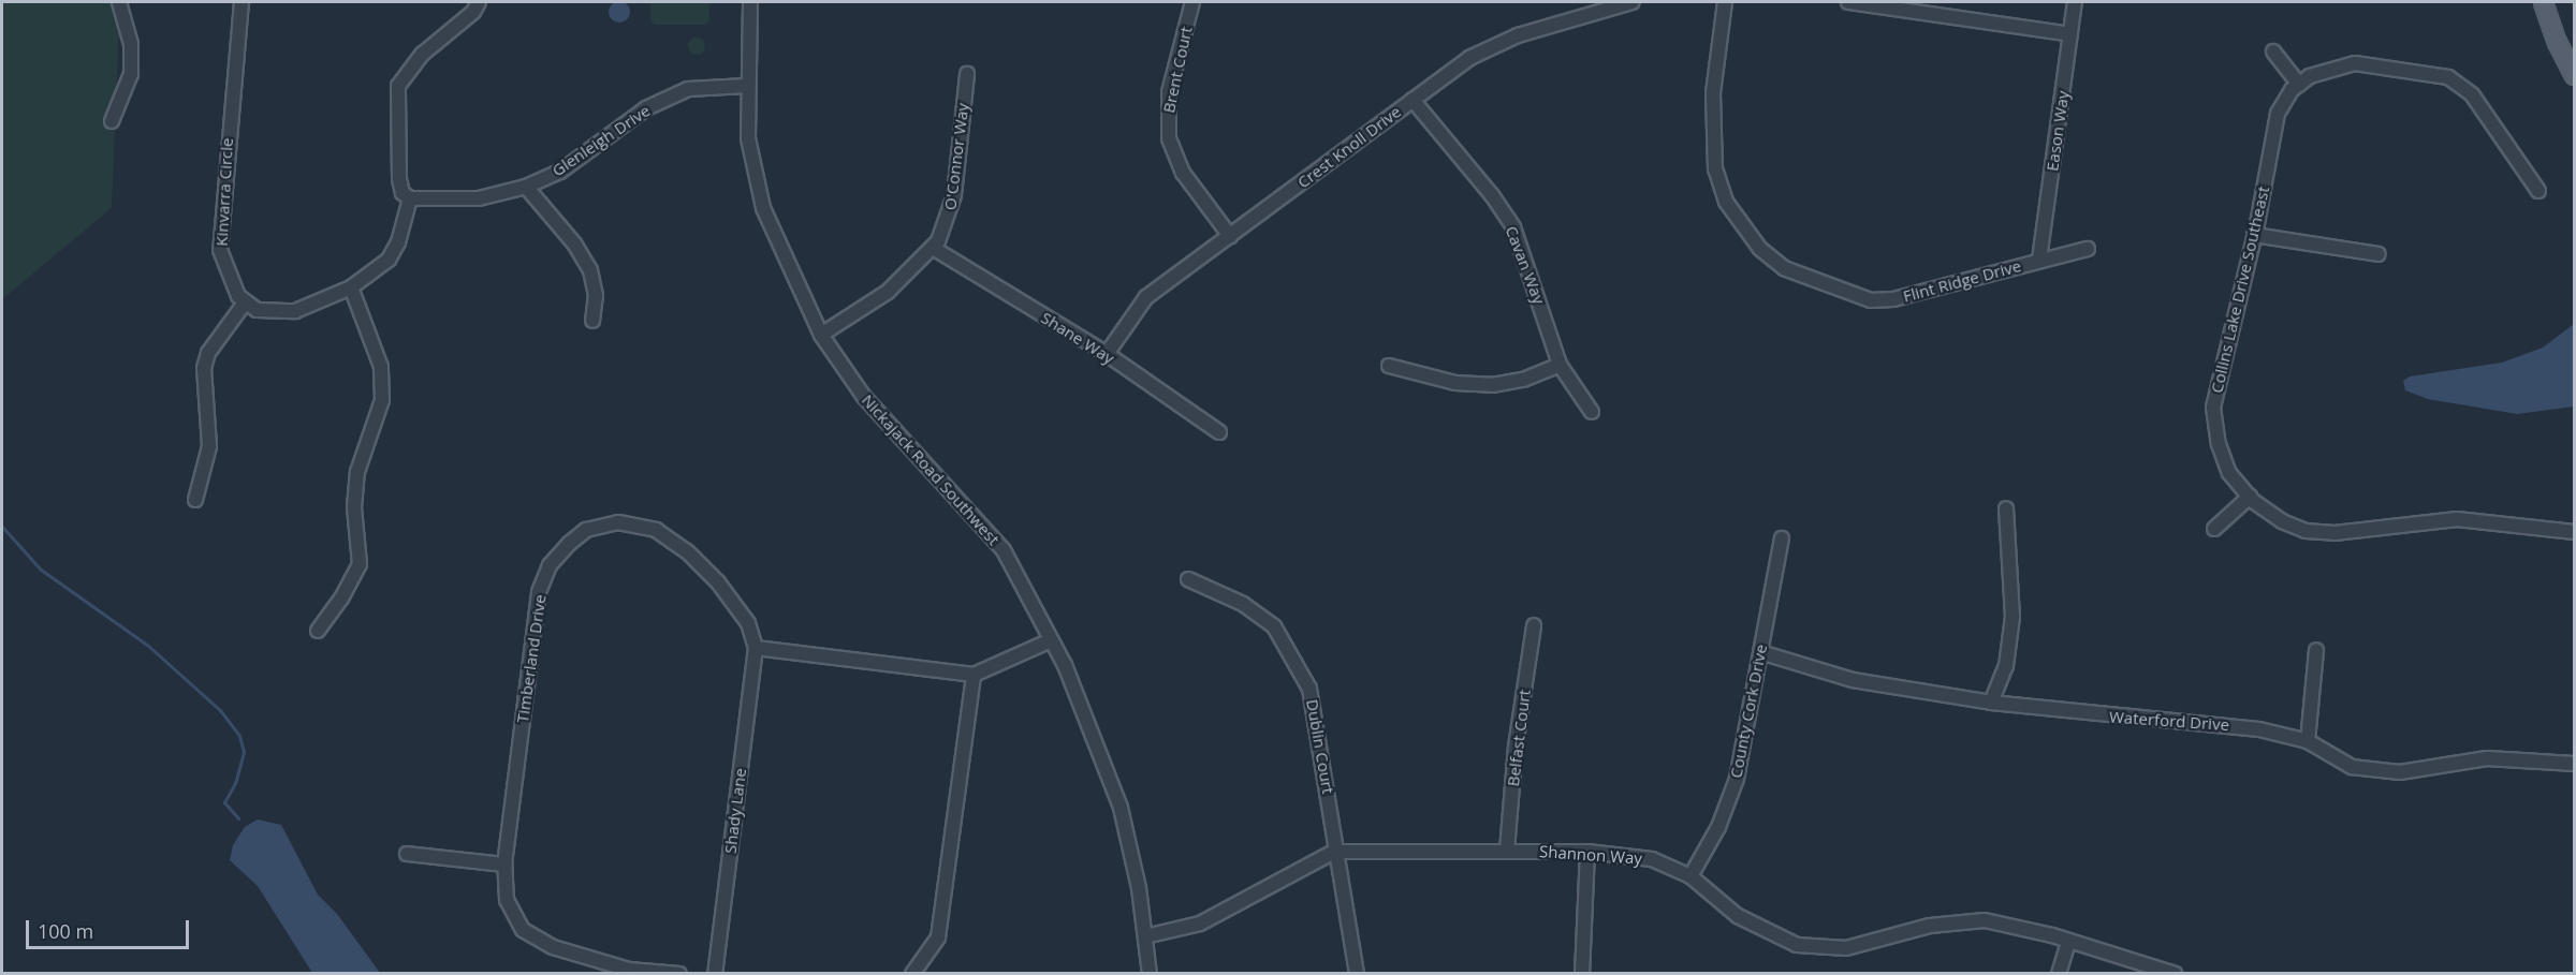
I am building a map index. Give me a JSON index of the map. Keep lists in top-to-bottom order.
{
  "streets": {
    "street": [
      "Brent Court",
      "Eason Way",
      "Glenleigh Drive",
      "Crest Knoll Drive",
      "O'Connor Way",
      "Kinvarra Circle",
      "Cavan Way",
      "Flint Ridge Drive",
      "Collins Lake Drive Southeast",
      "Shane Way",
      "Nickajack Road Southwest",
      "Timberland Drive",
      "County Cork Drive",
      "Waterford Drive",
      "Belfast Court",
      "Dublin Court",
      "Shady Lane",
      "Shannon Way"
    ]
  },
  "crossings": [
    ["Brent Court", "Crest Knoll Drive"],
    ["Eason Way", "Flint Ridge Drive"],
    ["Glenleigh Drive", "Nickajack Road Southwest"],
    ["Crest Knoll Drive", "Cavan Way"],
    ["Crest Knoll Drive", "Shane Way"],
    ["O'Connor Way", "Shane Way"],
    ["O'Connor Way", "Nickajack Road Southwest"],
    ["Nickajack Road Southwest", "Shannon Way"],
    ["Timberland Drive", "Shady Lane"],
    ["County Cork Drive", "Waterford Drive"],
    ["County Cork Drive", "Shannon Way"],
    ["Belfast Court", "Shannon Way"],
    ["Dublin Court", "Shannon Way"]
  ],
  "scale_bar": "100 m"
}
